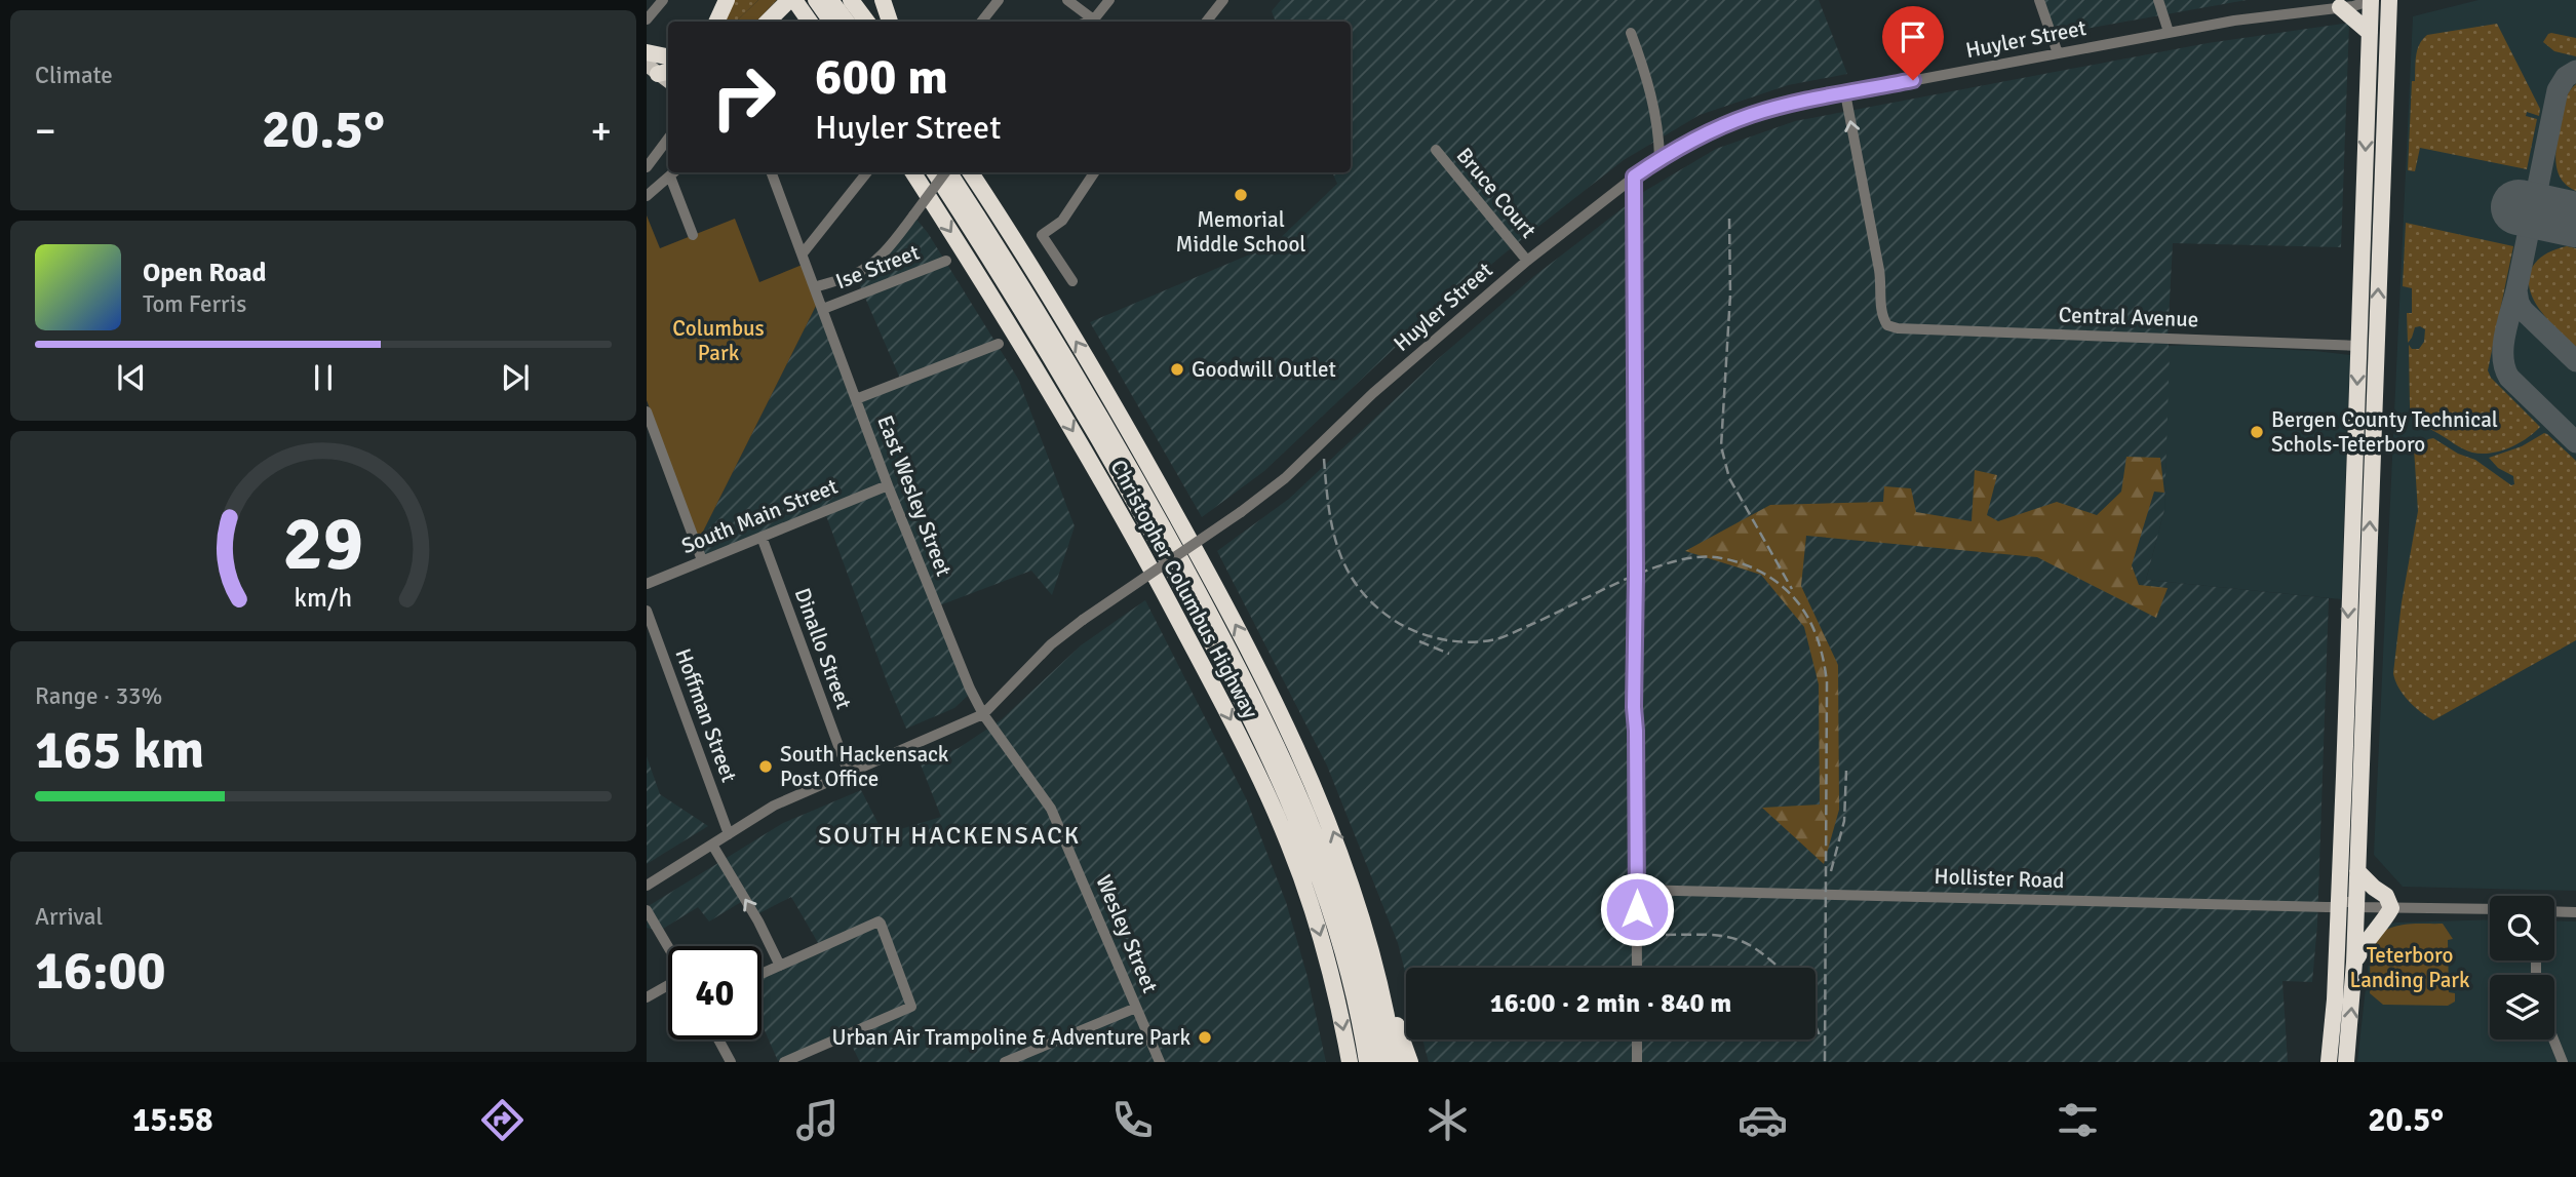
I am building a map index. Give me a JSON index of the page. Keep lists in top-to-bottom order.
{
  "streets": {
    "highway": ["Christopher Columbus Highway"],
    "street": [
      "Huyler Street",
      "Bruce Court",
      "Ise Street",
      "Central Avenue",
      "East Wesley Street",
      "South Main Street",
      "Dinallo Street",
      "Hoffman Street",
      "Hollister Road",
      "Wesley Street"
    ]
  },
  "crossings": [
    ["Huyler Street", "Bruce Court"],
    ["Huyler Street", "Central Avenue"],
    ["Huyler Street", "East Wesley Street"],
    ["Huyler Street", "Dinallo Street"],
    ["Huyler Street", "Hoffman Street"],
    ["Huyler Street", "Wesley Street"],
    ["Ise Street", "East Wesley Street"],
    ["East Wesley Street", "South Main Street"],
    ["East Wesley Street", "Wesley Street"],
    ["South Main Street", "Dinallo Street"]
  ],
  "one_way": ["Central Avenue"],
  "districts": ["SOUTH HACKENSACK"],
  "parks": ["Columbus Park", "Teterboro Landing Park"],
  "places": [
    "Memorial Middle School",
    "Goodwill Outlet",
    "Bergen County Technical Schols-Teterboro",
    "South Hackensack Post Office",
    "Urban Air Trampoline & Adventure Park"
  ],
  "page": {
    "tile": [
      "Climate",
      ["Range · 33%", "165 km"],
      ["Arrival", "16:00"]
    ],
    "turn": ["600 m", "Huyler Street"],
    "heat": ["−", "20.5°", "+"],
    "song": ["Open Road", "Tom Ferris"],
    "limit": "40",
    "trip": "16:00 · 2 min · 840 m",
    "tabs": ["15:58", "20.5°"],
    "gauge": ["29", "km/h"]
  }
}
